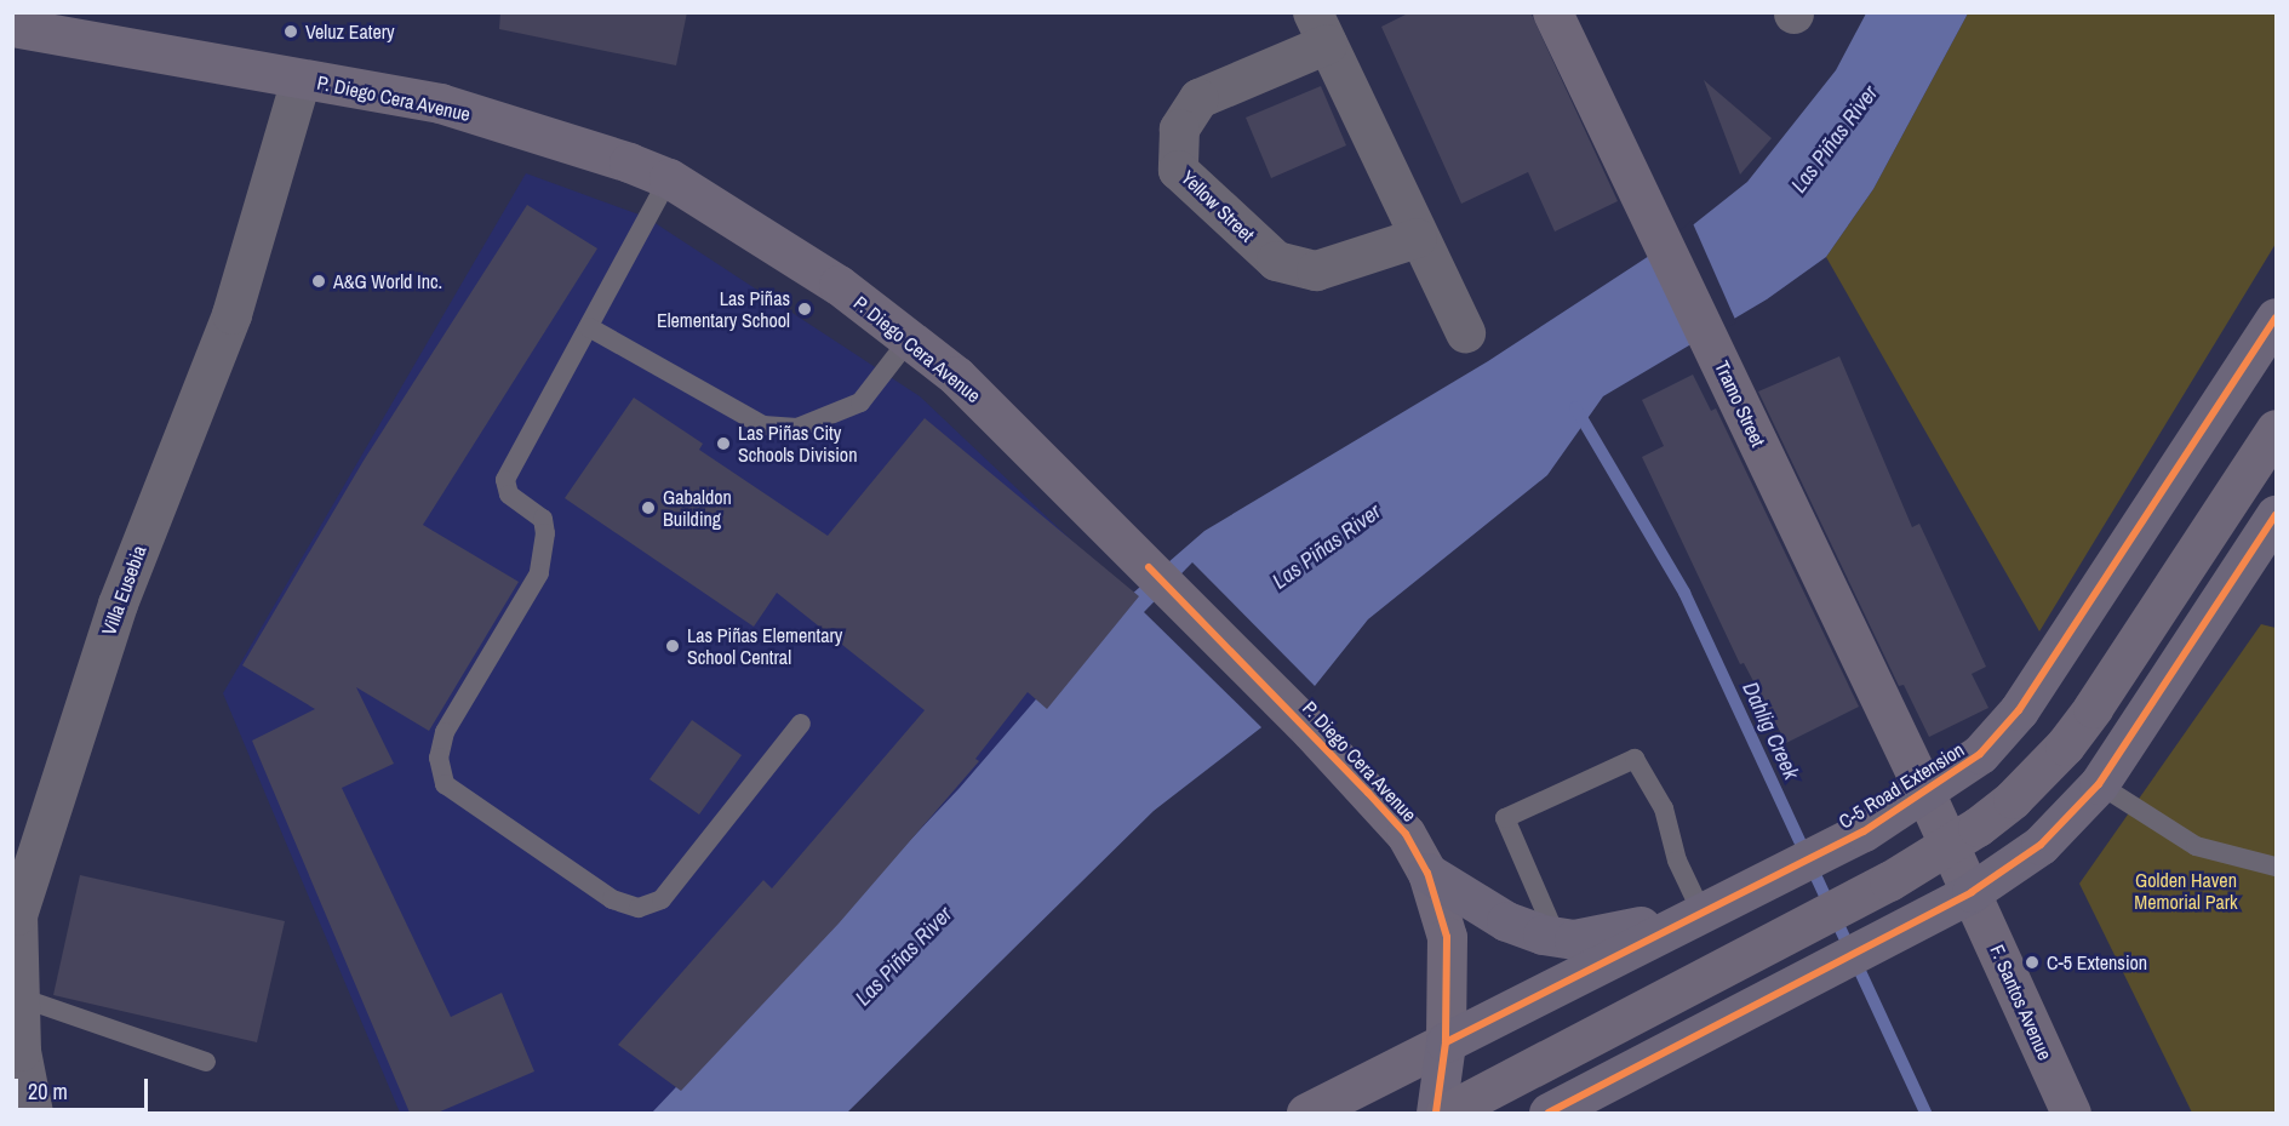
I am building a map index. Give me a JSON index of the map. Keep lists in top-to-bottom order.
{
  "streets": {
    "main road": [
      "P. Diego Cera Avenue",
      "Tramo Street",
      "C-5 Road Extension",
      "F. Santos Avenue"
    ],
    "street": ["Yellow Street", "Villa Eusebia"]
  },
  "crossings": [
    ["P. Diego Cera Avenue", "Villa Eusebia"],
    ["P. Diego Cera Avenue", "C-5 Road Extension"],
    ["Tramo Street", "C-5 Road Extension"],
    ["Tramo Street", "F. Santos Avenue"]
  ],
  "water": ["Las Piñas River", "Dahlig Creek"],
  "parks": ["Golden Haven Memorial Park"],
  "places": [
    "Veluz Eatery",
    "A&G World Inc.",
    "Las Piñas Elementary School",
    "Las Piñas City Schools Division",
    "Gabaldon Building",
    "Las Piñas Elementary School Central",
    "C-5 Extension"
  ],
  "scale_bar": "20 m"
}
